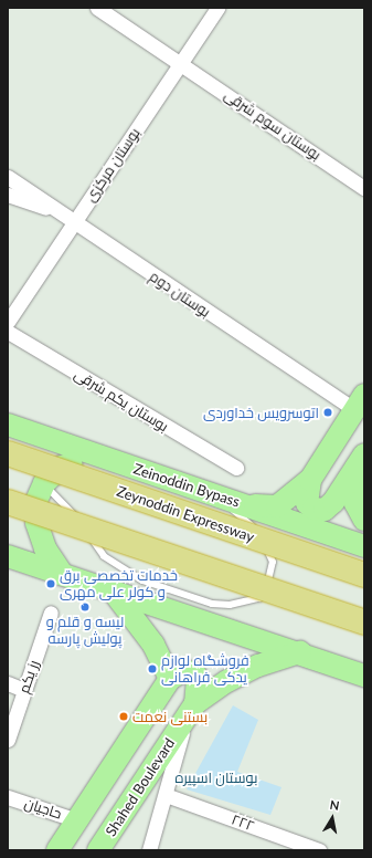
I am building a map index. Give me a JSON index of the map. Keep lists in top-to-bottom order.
{
  "streets": {
    "highway": ["Zeynoddin Expressway"],
    "main road": ["Zeinoddin Bypass", "Shahed Boulevard"],
    "street": [
      "بوستان سوم شرقی",
      "بوستان مرکزی",
      "بوستان دوم",
      "بوستان یکم شرقی",
      "رز یکم",
      "حاجیان",
      "۲۲۲"
    ]
  },
  "crossings": [
    ["بوستان سوم شرقی", "بوستان مرکزی"],
    ["بوستان مرکزی", "بوستان دوم"]
  ],
  "parks": ["بوستان اسپیره"],
  "places": [
    "اتوسرویس خداوردی",
    "خدمات تخصصی برق و کولر علی مهری",
    "لیسه و قلم و پولیش پارسه",
    "فروشگاه لوازم یدکی فراهانی",
    "بستنی نعمت"
  ],
  "north": "top"
}
